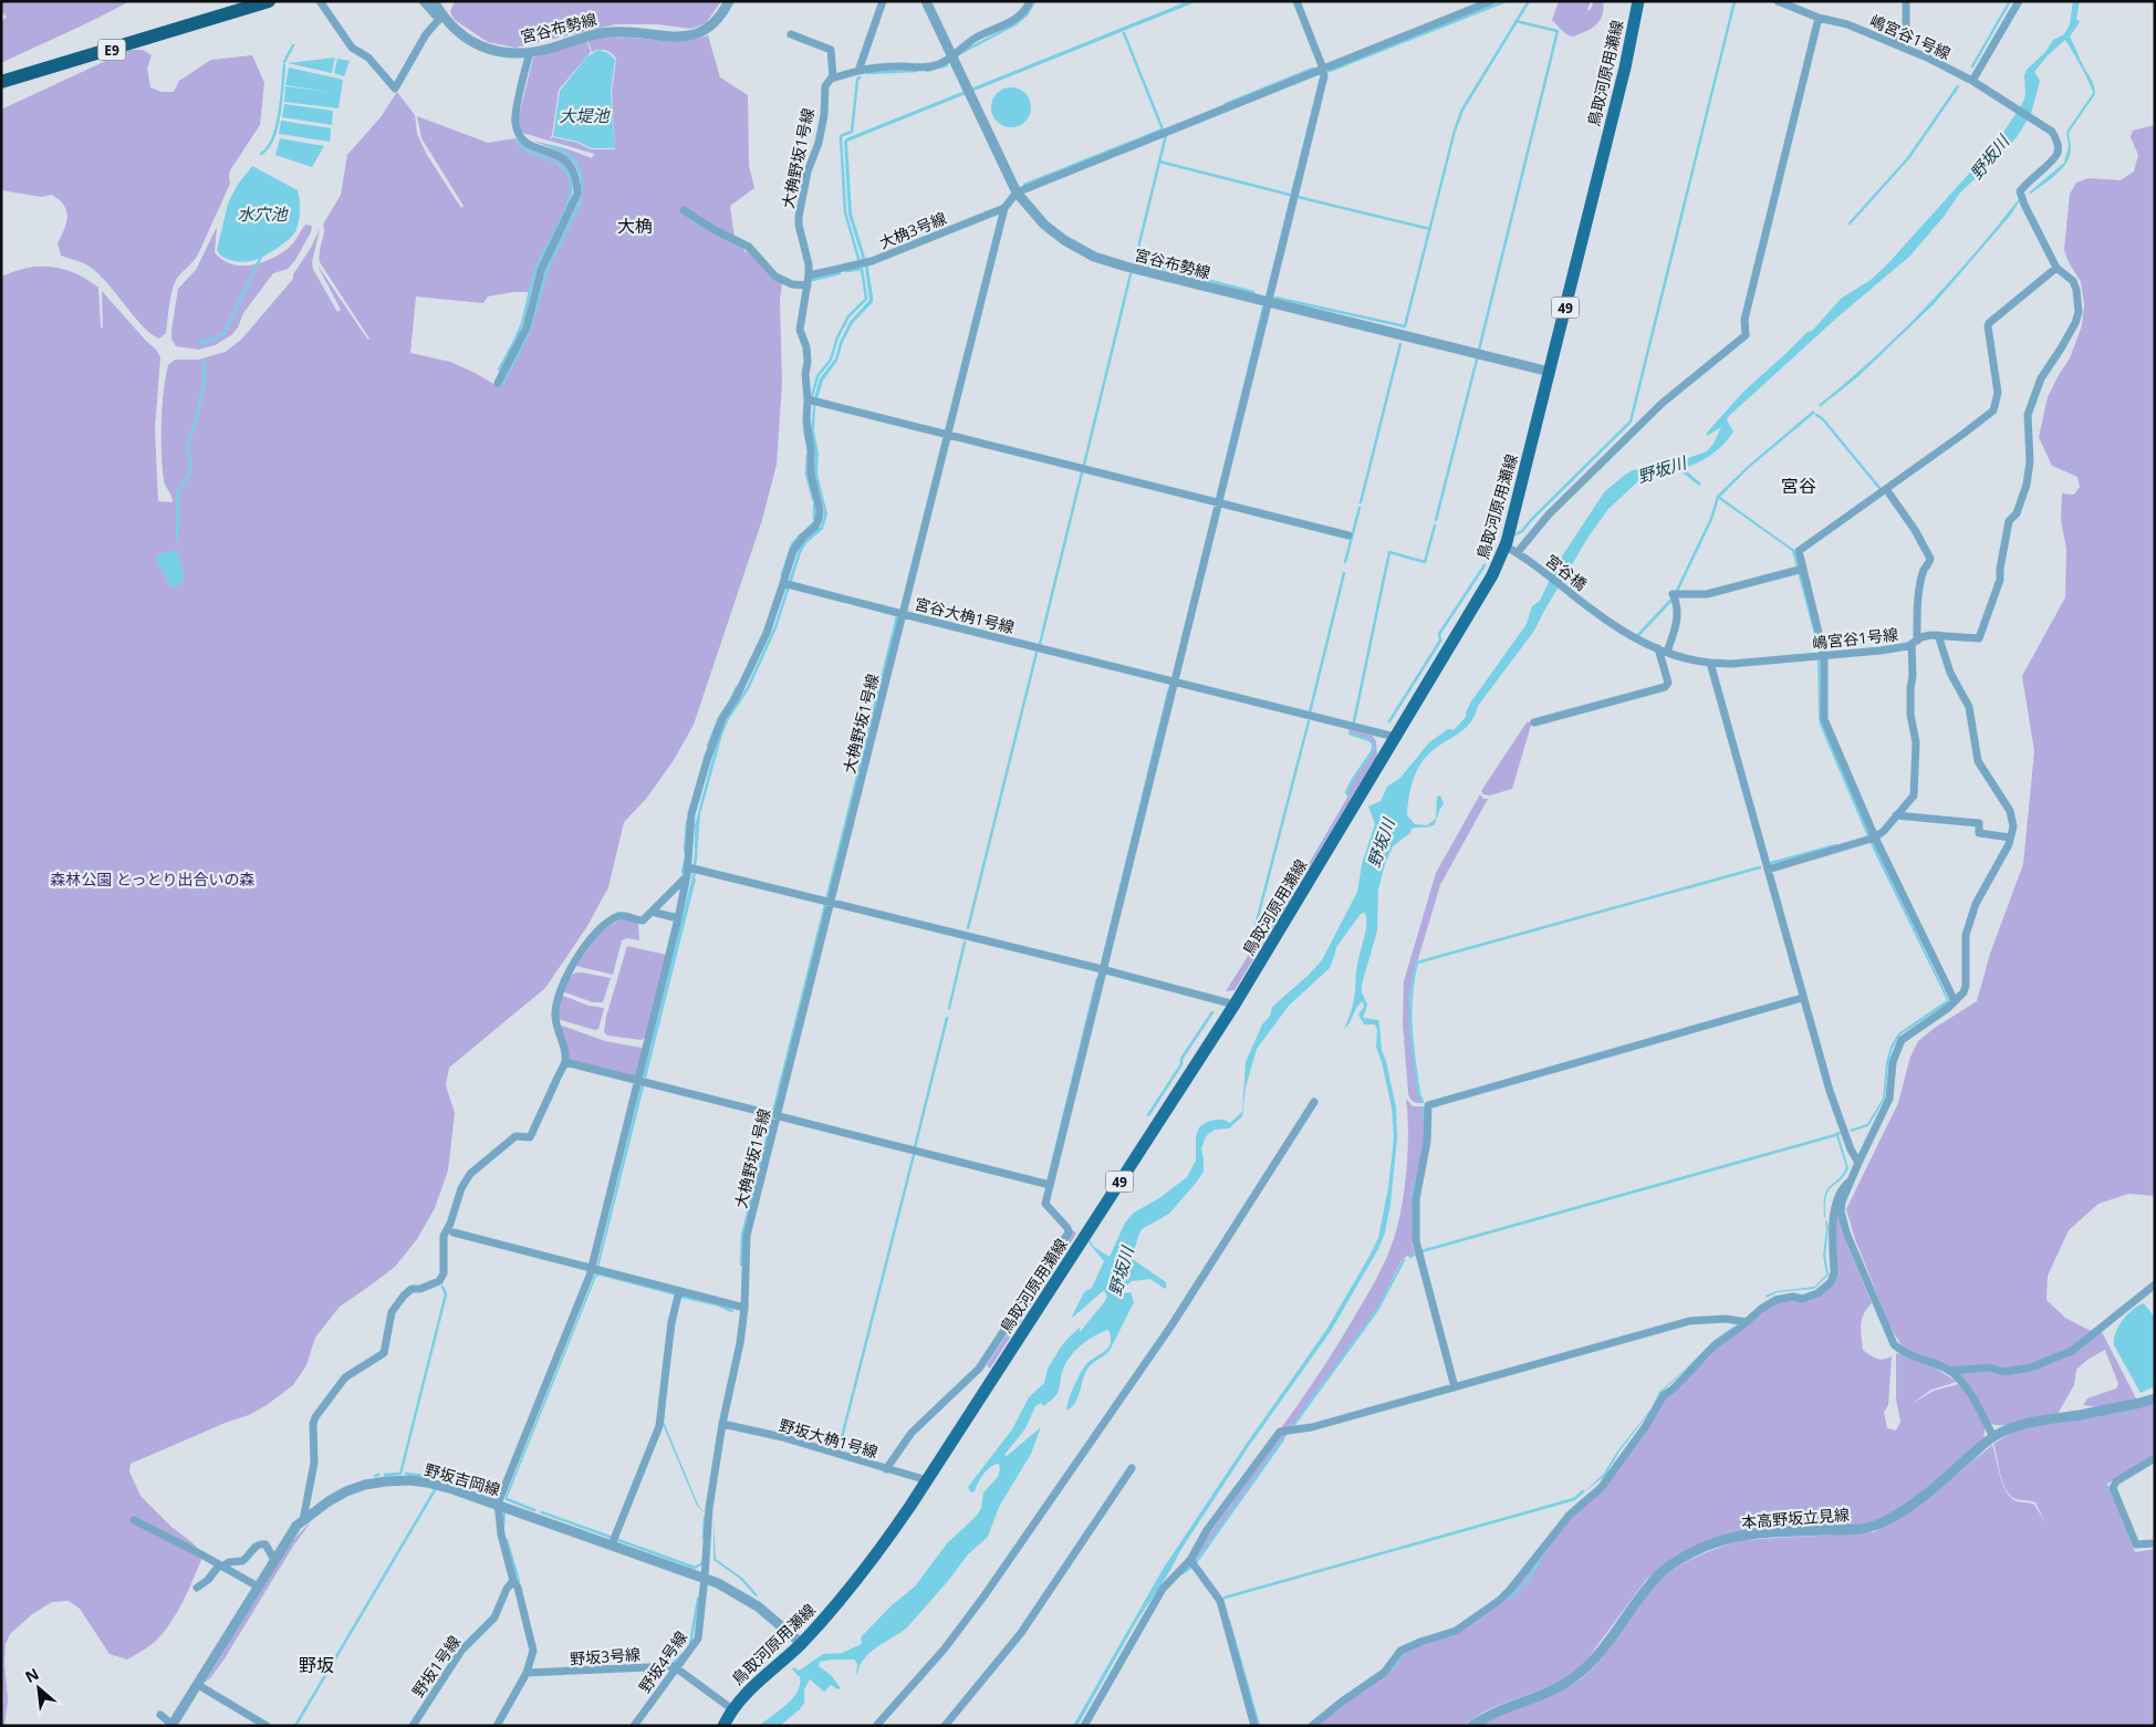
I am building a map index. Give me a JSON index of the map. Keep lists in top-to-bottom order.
{
  "streets": {
    "highway": ["E9"],
    "main road": ["鳥取河原用瀬線", "49"],
    "street": [
      "宮谷布勢線",
      "嶋宮谷1号線",
      "大桷野坂1号線",
      "大桷3号線",
      "宮谷橋",
      "宮谷大桷1号線",
      "野坂大桷1号線",
      "野坂吉岡線",
      "本高野坂立見線",
      "野坂3号線",
      "野坂4号線",
      "野坂1号線"
    ]
  },
  "crossings": [
    ["宮谷布勢線", "鳥取河原用瀬線"],
    ["嶋宮谷1号線", "宮谷橋"],
    ["鳥取河原用瀬線", "宮谷橋"],
    ["鳥取河原用瀬線", "宮谷大桷1号線"],
    ["鳥取河原用瀬線", "野坂大桷1号線"],
    ["鳥取河原用瀬線", "野坂吉岡線"],
    ["大桷野坂1号線", "大桷3号線"],
    ["大桷野坂1号線", "宮谷大桷1号線"],
    ["大桷野坂1号線", "野坂大桷1号線"],
    ["大桷野坂1号線", "野坂吉岡線"],
    ["大桷野坂1号線", "野坂4号線"],
    ["大桷3号線", "宮谷大桷1号線"],
    ["野坂吉岡線", "野坂4号線"],
    ["野坂3号線", "野坂4号線"]
  ],
  "districts": ["大桷", "宮谷", "野坂"],
  "water": ["大堤池", "野坂川", "水穴池"],
  "parks": ["森林公園 とっとり出合いの森"],
  "north": "top left"
}
